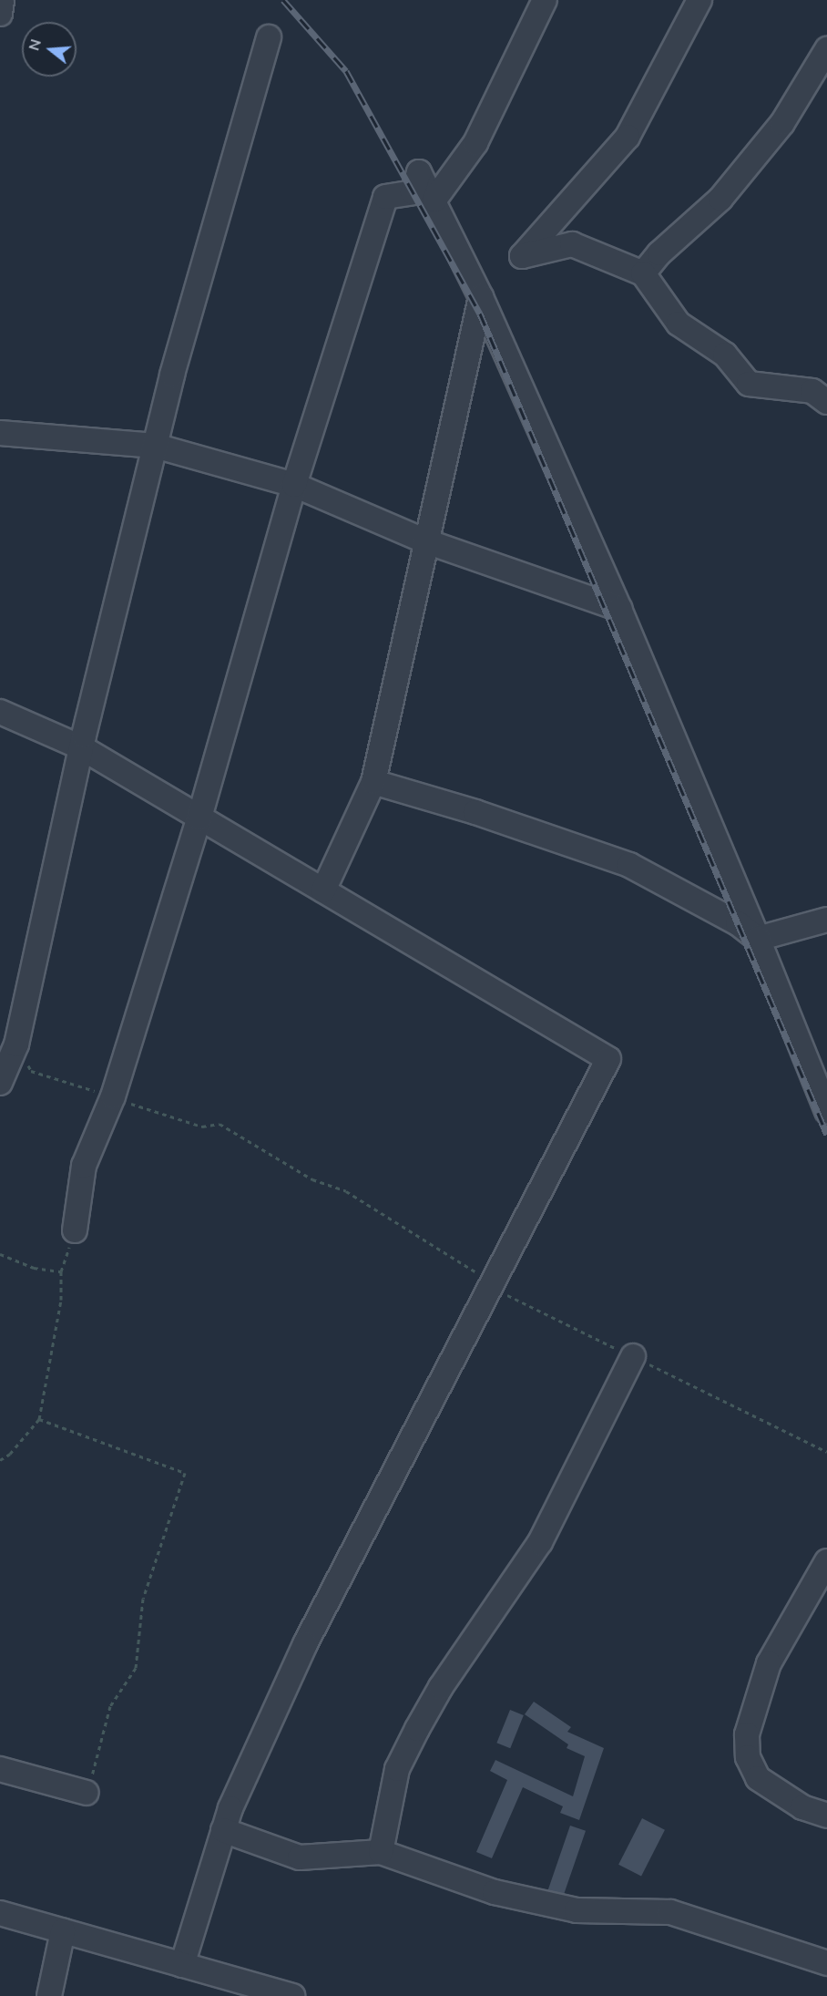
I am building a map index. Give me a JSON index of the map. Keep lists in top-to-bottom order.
{
  "north": "left"
}
